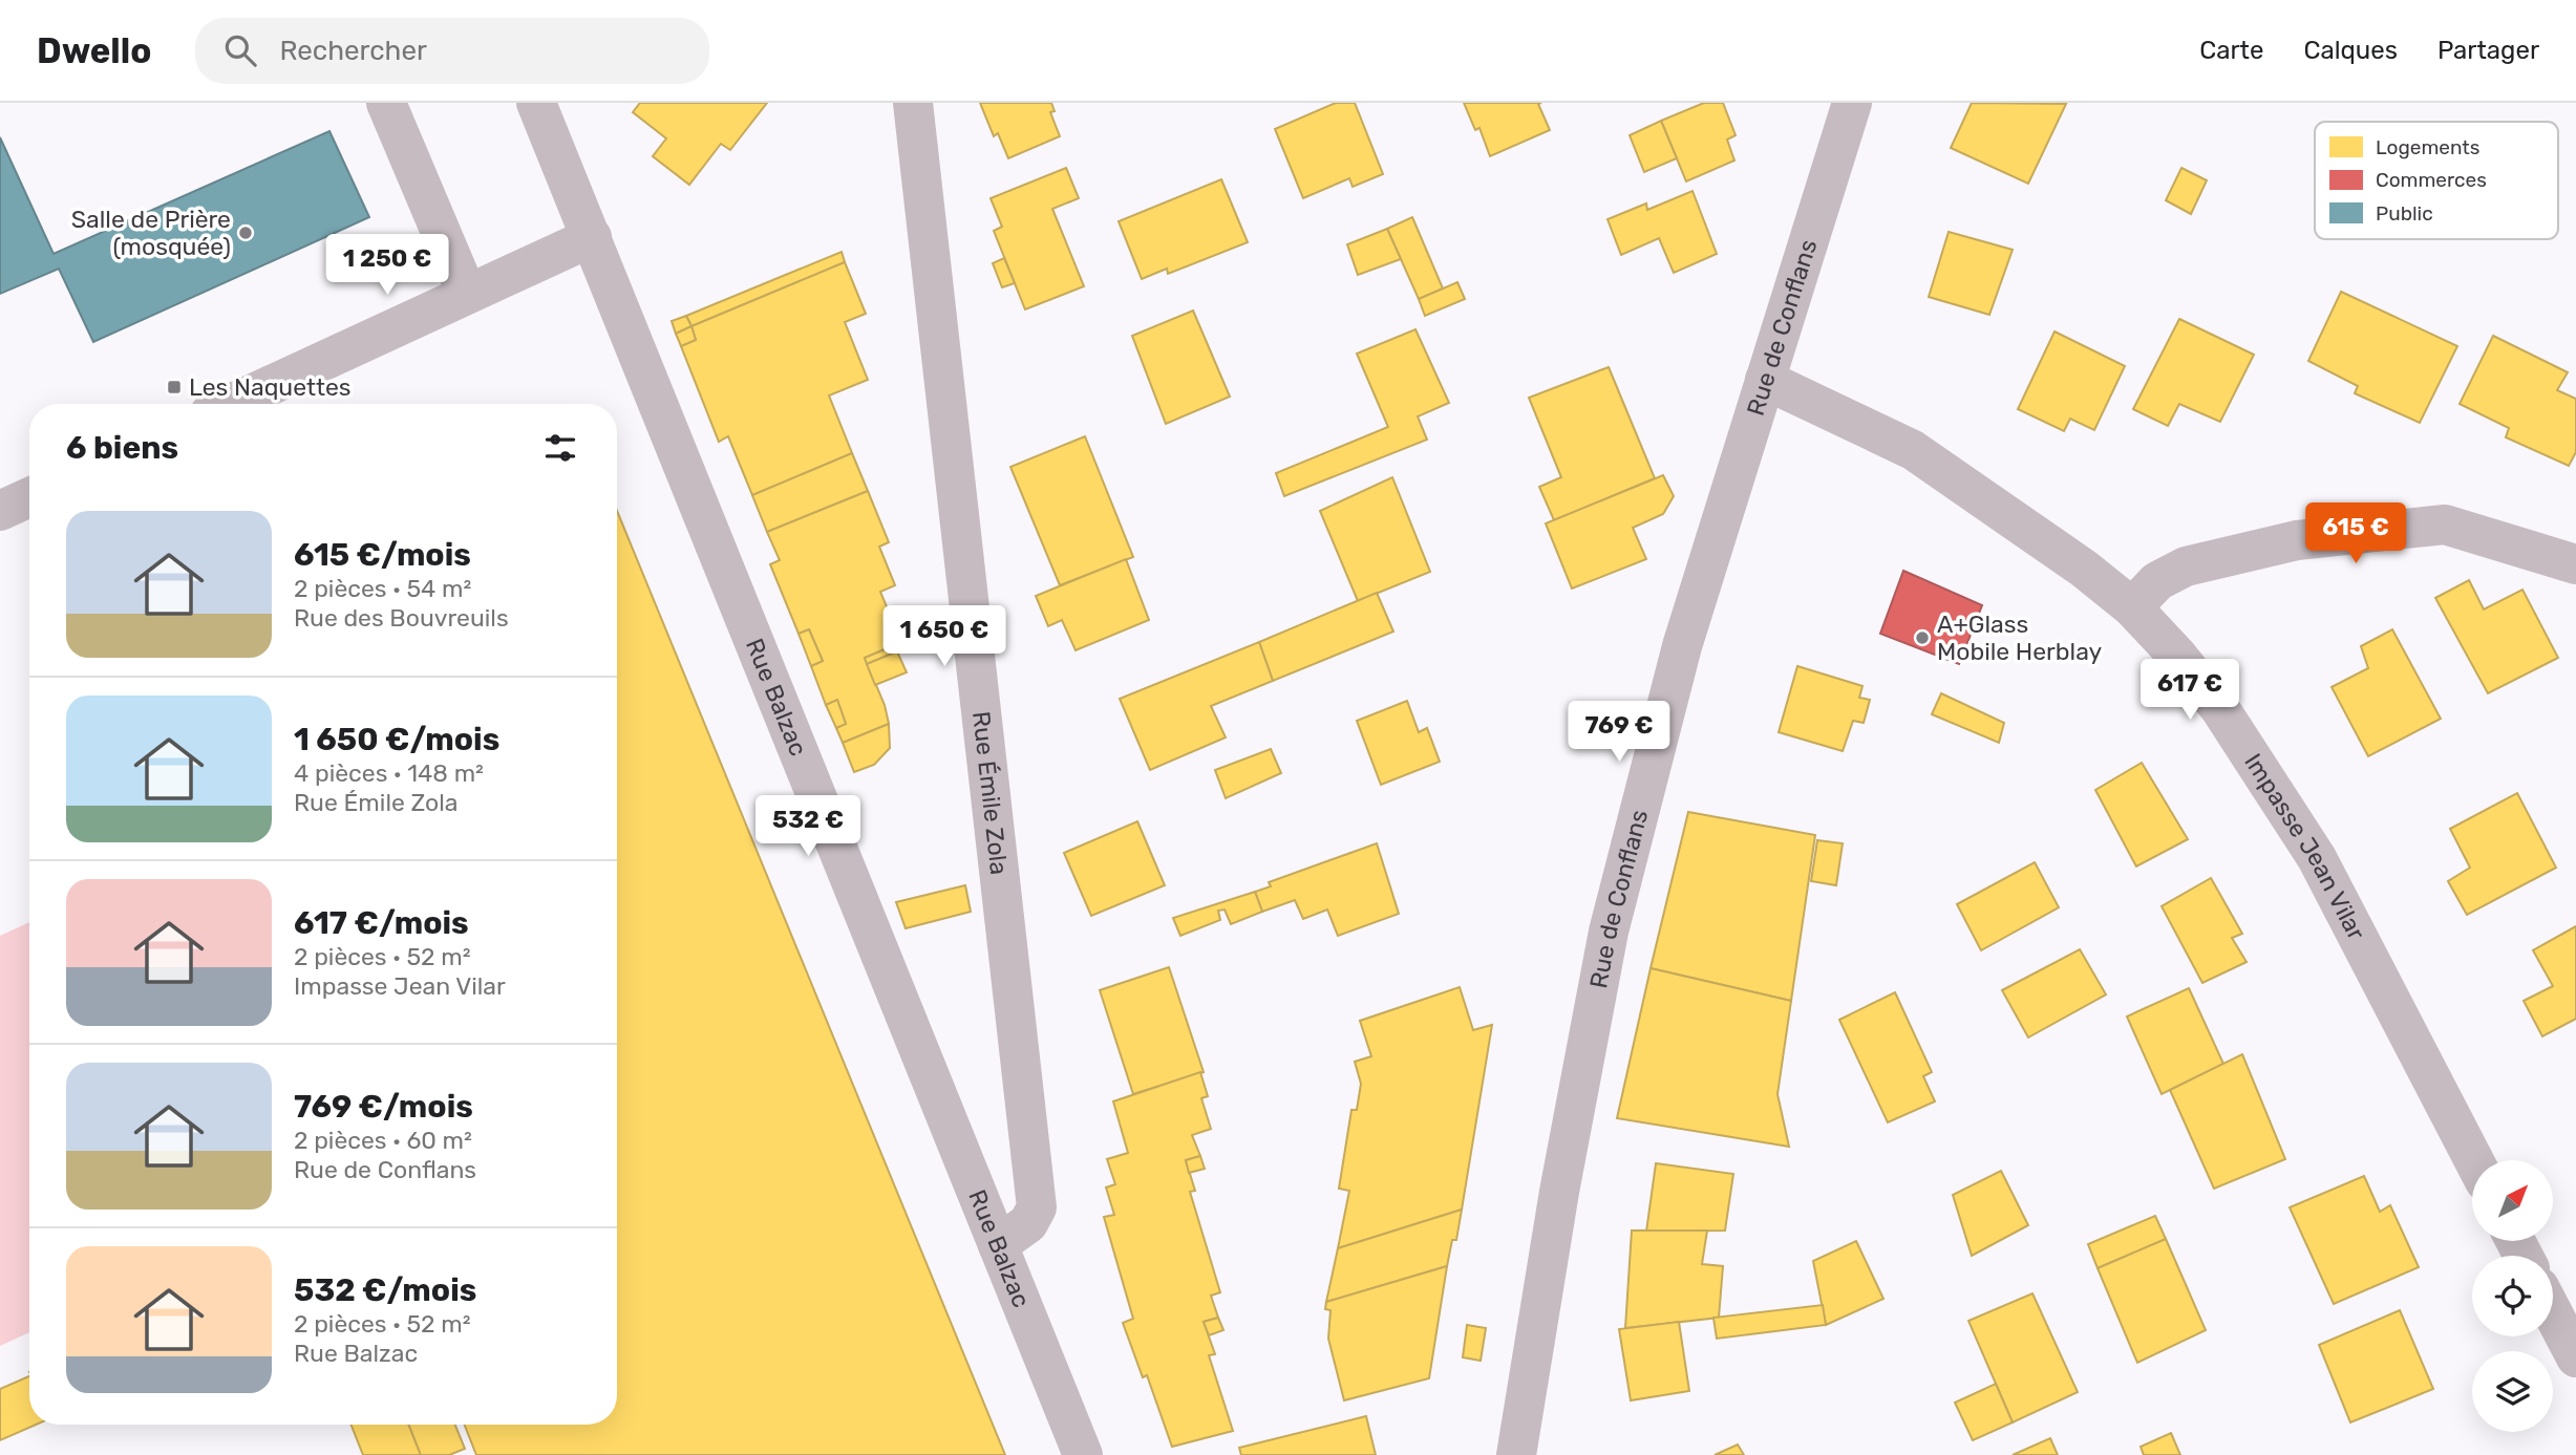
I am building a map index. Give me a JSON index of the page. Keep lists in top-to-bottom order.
{
  "streets": {
    "street": [
      "Rue de Conflans",
      "Rue Balzac",
      "Rue Émile Zola",
      "Impasse Jean Vilar"
    ]
  },
  "crossings": [
    ["Rue de Conflans", "Impasse Jean Vilar"],
    ["Rue Balzac", "Rue Émile Zola"]
  ],
  "places": {
    "other": ["Salle de Prière (mosquée)", "A+Glass Mobile Herblay"],
    "transit": ["Les Naquettes"]
  },
  "legend": ["Logements", "Commerces", "Public"],
  "north": "top right",
  "page": {
    "header": "Dwello",
    "search": "Rechercher",
    "nav": ["Carte", "Calques", "Partager"],
    "price": [
      "1 250 €",
      "615 €",
      "1 650 €",
      "617 €",
      "769 €",
      "532 €"
    ],
    "heading": "6 biens",
    "list": [
      {
        "name": "615 €/mois",
        "note": "2 pièces · 54 m² · Rue des Bouvreuils"
      },
      {
        "name": "1 650 €/mois",
        "note": "4 pièces · 148 m² · Rue Émile Zola"
      },
      {
        "name": "617 €/mois",
        "note": "2 pièces · 52 m² · Impasse Jean Vilar"
      },
      {
        "name": "769 €/mois",
        "note": "2 pièces · 60 m² · Rue de Conflans"
      },
      {
        "name": "532 €/mois",
        "note": "2 pièces · 52 m² · Rue Balzac"
      }
    ]
  }
}
